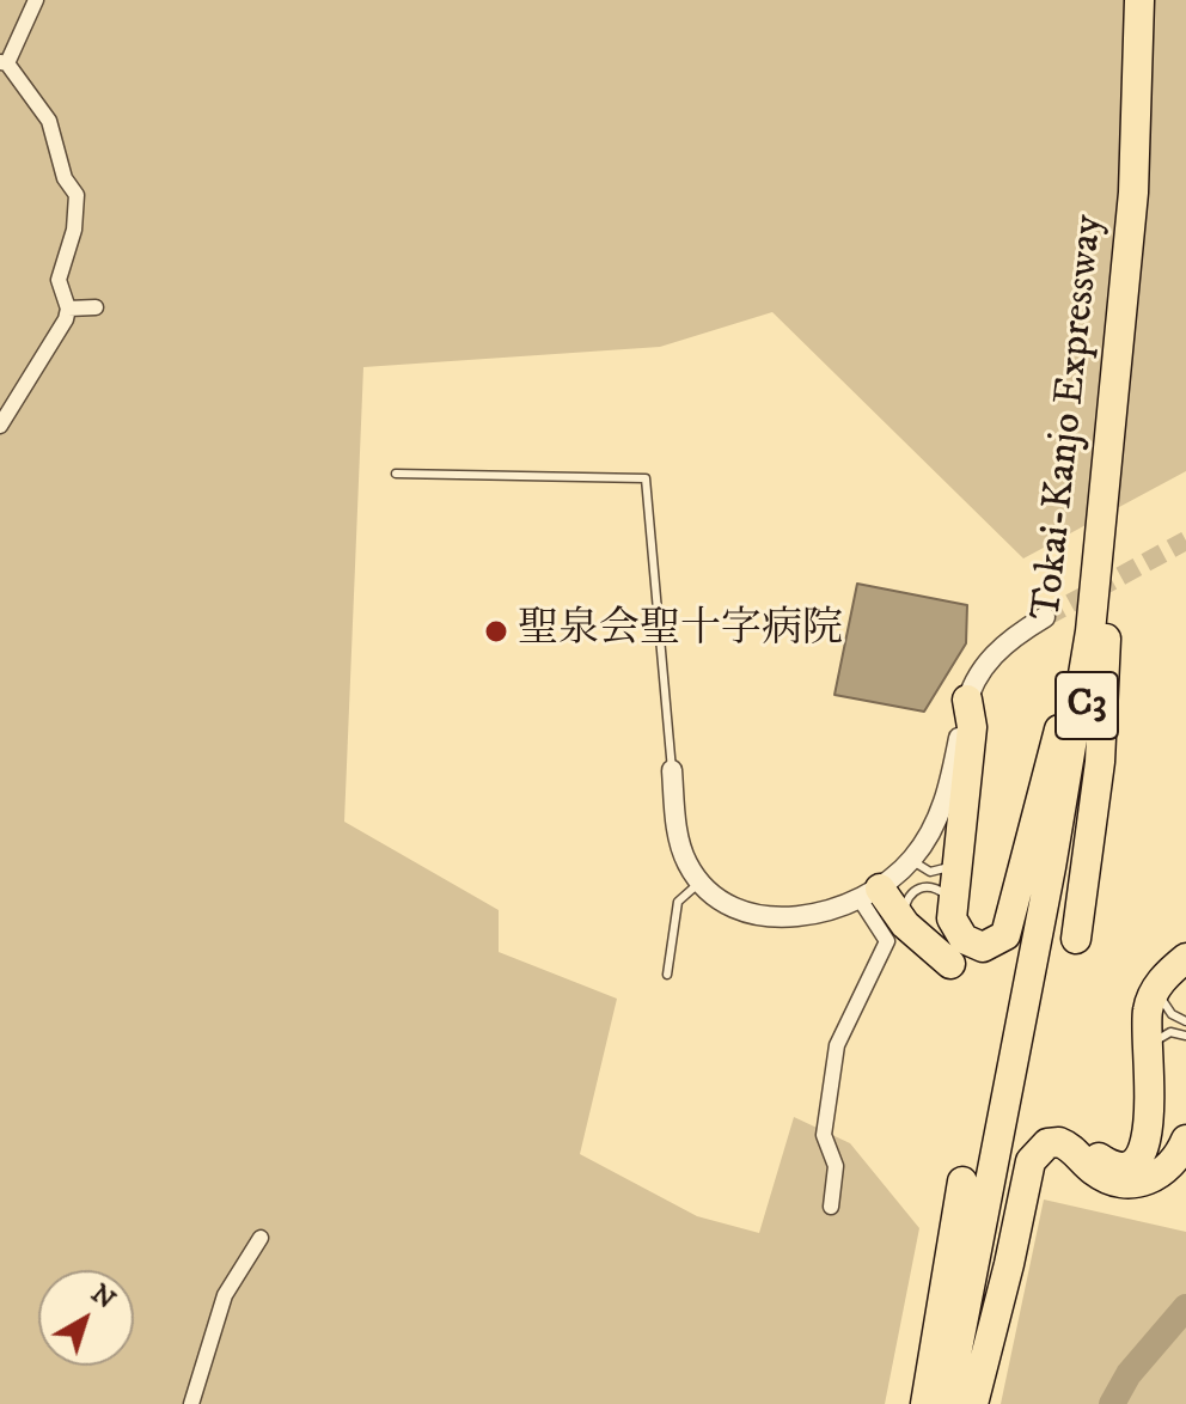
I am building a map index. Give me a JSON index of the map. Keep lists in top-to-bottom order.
{
  "streets": {
    "highway": ["Tokai-Kanjo Expressway", "C3"]
  },
  "places": ["聖泉会聖十字病院"],
  "north": "top right"
}
